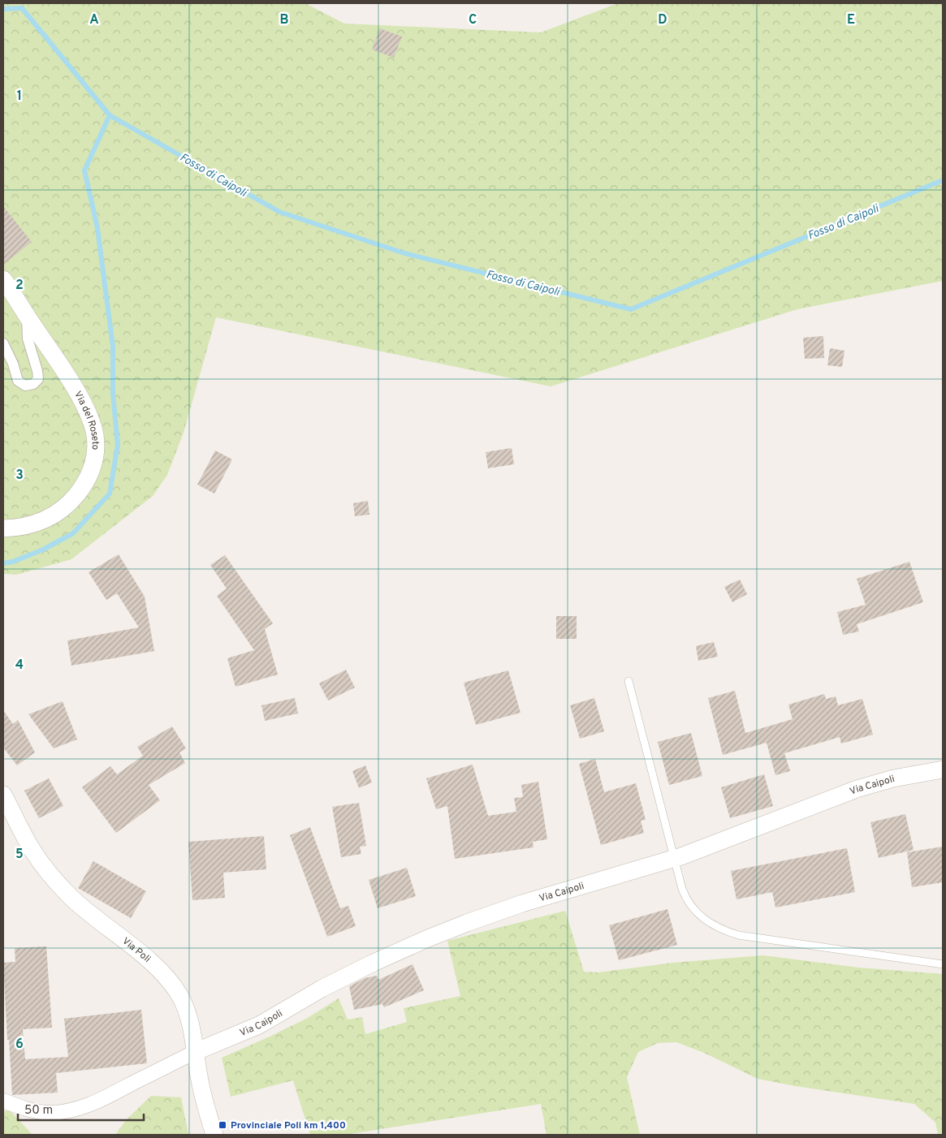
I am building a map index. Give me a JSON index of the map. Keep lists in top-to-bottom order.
{
  "streets": {
    "street": ["Via del Roseto", "Via Caipoli", "Via Poli"]
  },
  "crossings": [
    ["Via Caipoli", "Via Poli"]
  ],
  "water": ["Fosso di Caipoli"],
  "places": {
    "transit": ["Provinciale Poli km 1,400"]
  },
  "scale_bar": "50 m",
  "grid": {
    "columns": [
      "A",
      "B",
      "C",
      "D",
      "E"
    ],
    "rows": [
      "1",
      "2",
      "3",
      "4",
      "5",
      "6"
    ]
  }
}
